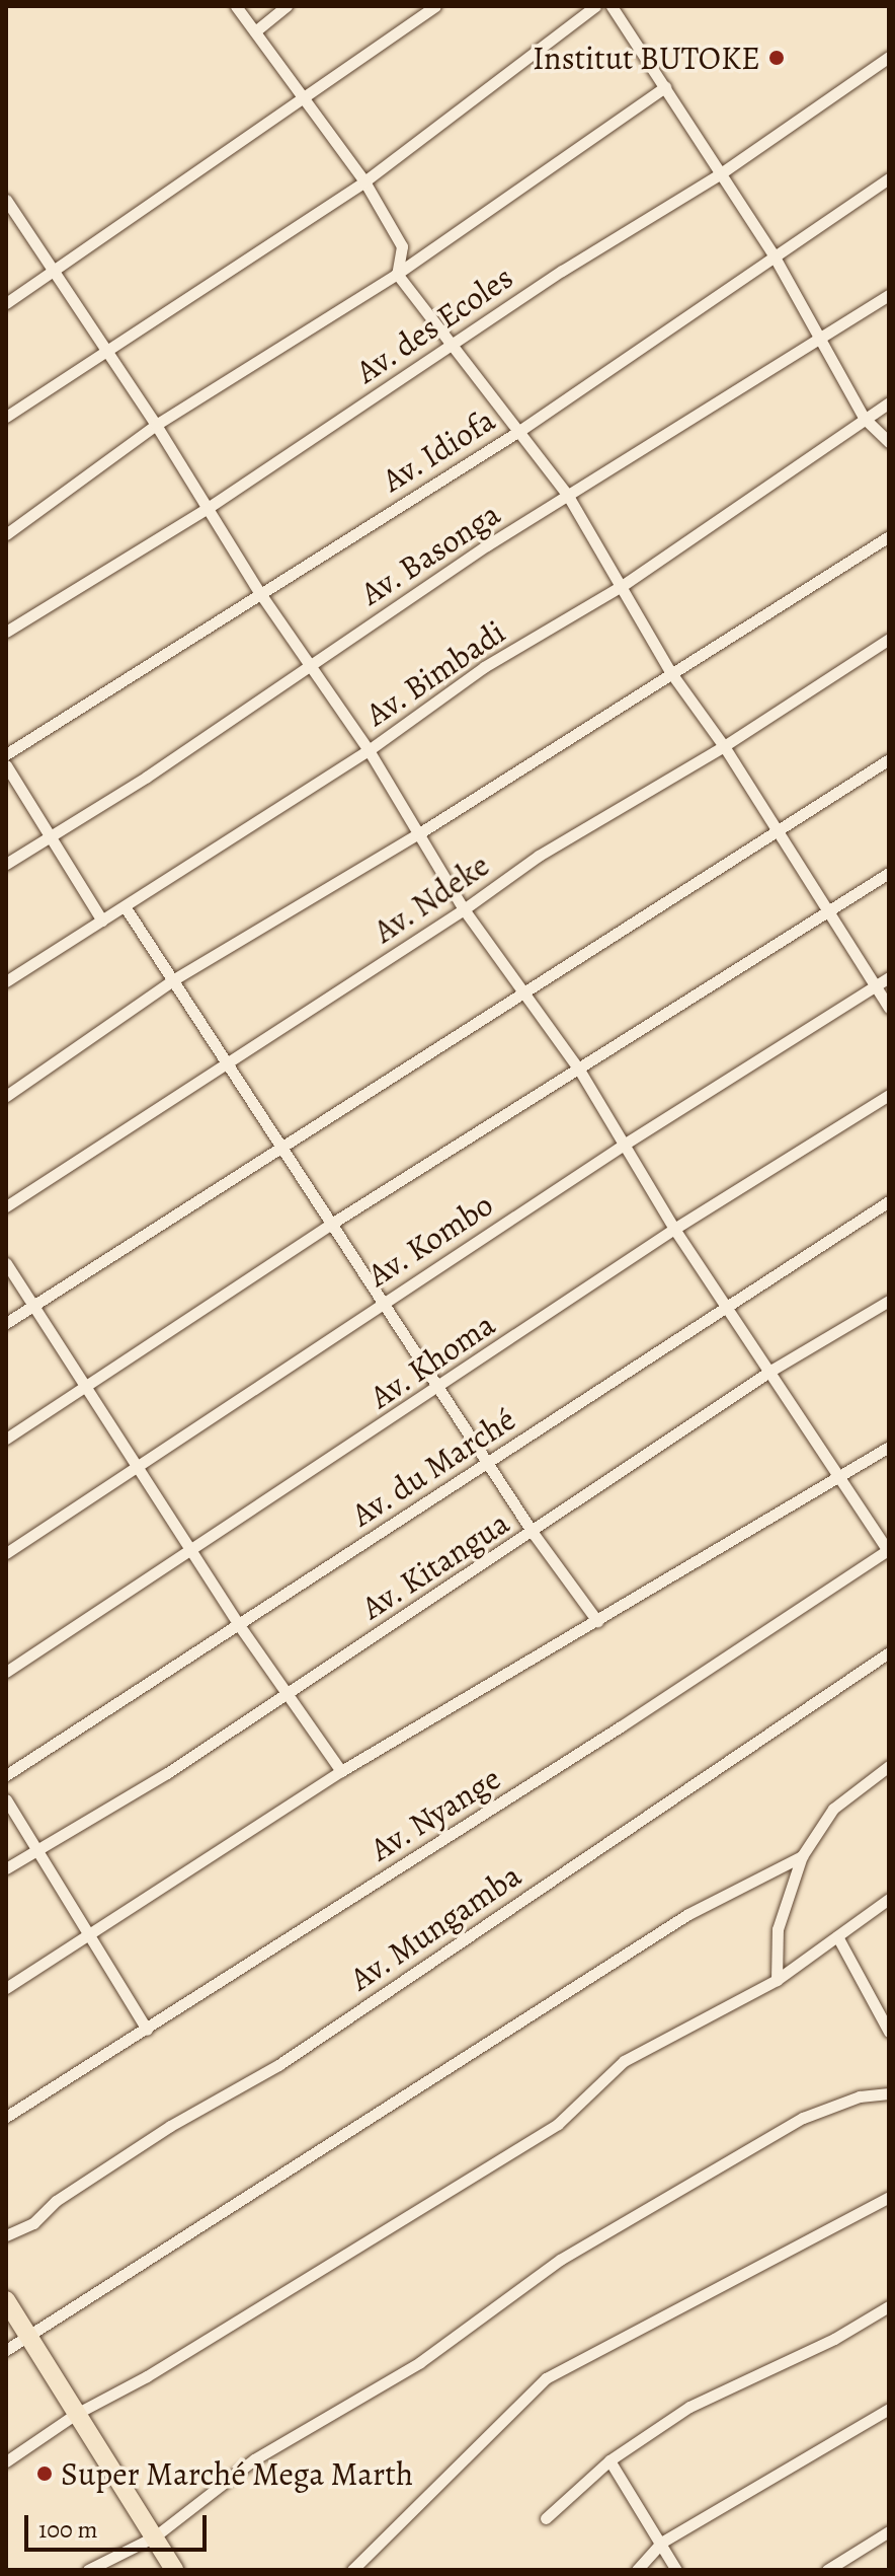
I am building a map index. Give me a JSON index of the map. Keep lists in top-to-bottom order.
{
  "streets": {
    "street": [
      "Av. des Ecoles",
      "Av. Idiofa",
      "Av. Basonga",
      "Av. Bimbadi",
      "Av. Ndeke",
      "Av. Kombo",
      "Av. Khoma",
      "Av. du Marché",
      "Av. Kitangua",
      "Av. Nyange",
      "Av. Mungamba"
    ]
  },
  "places": ["Institut BUTOKE", "Super Marché Mega Marth"],
  "scale_bar": "100 m"
}
